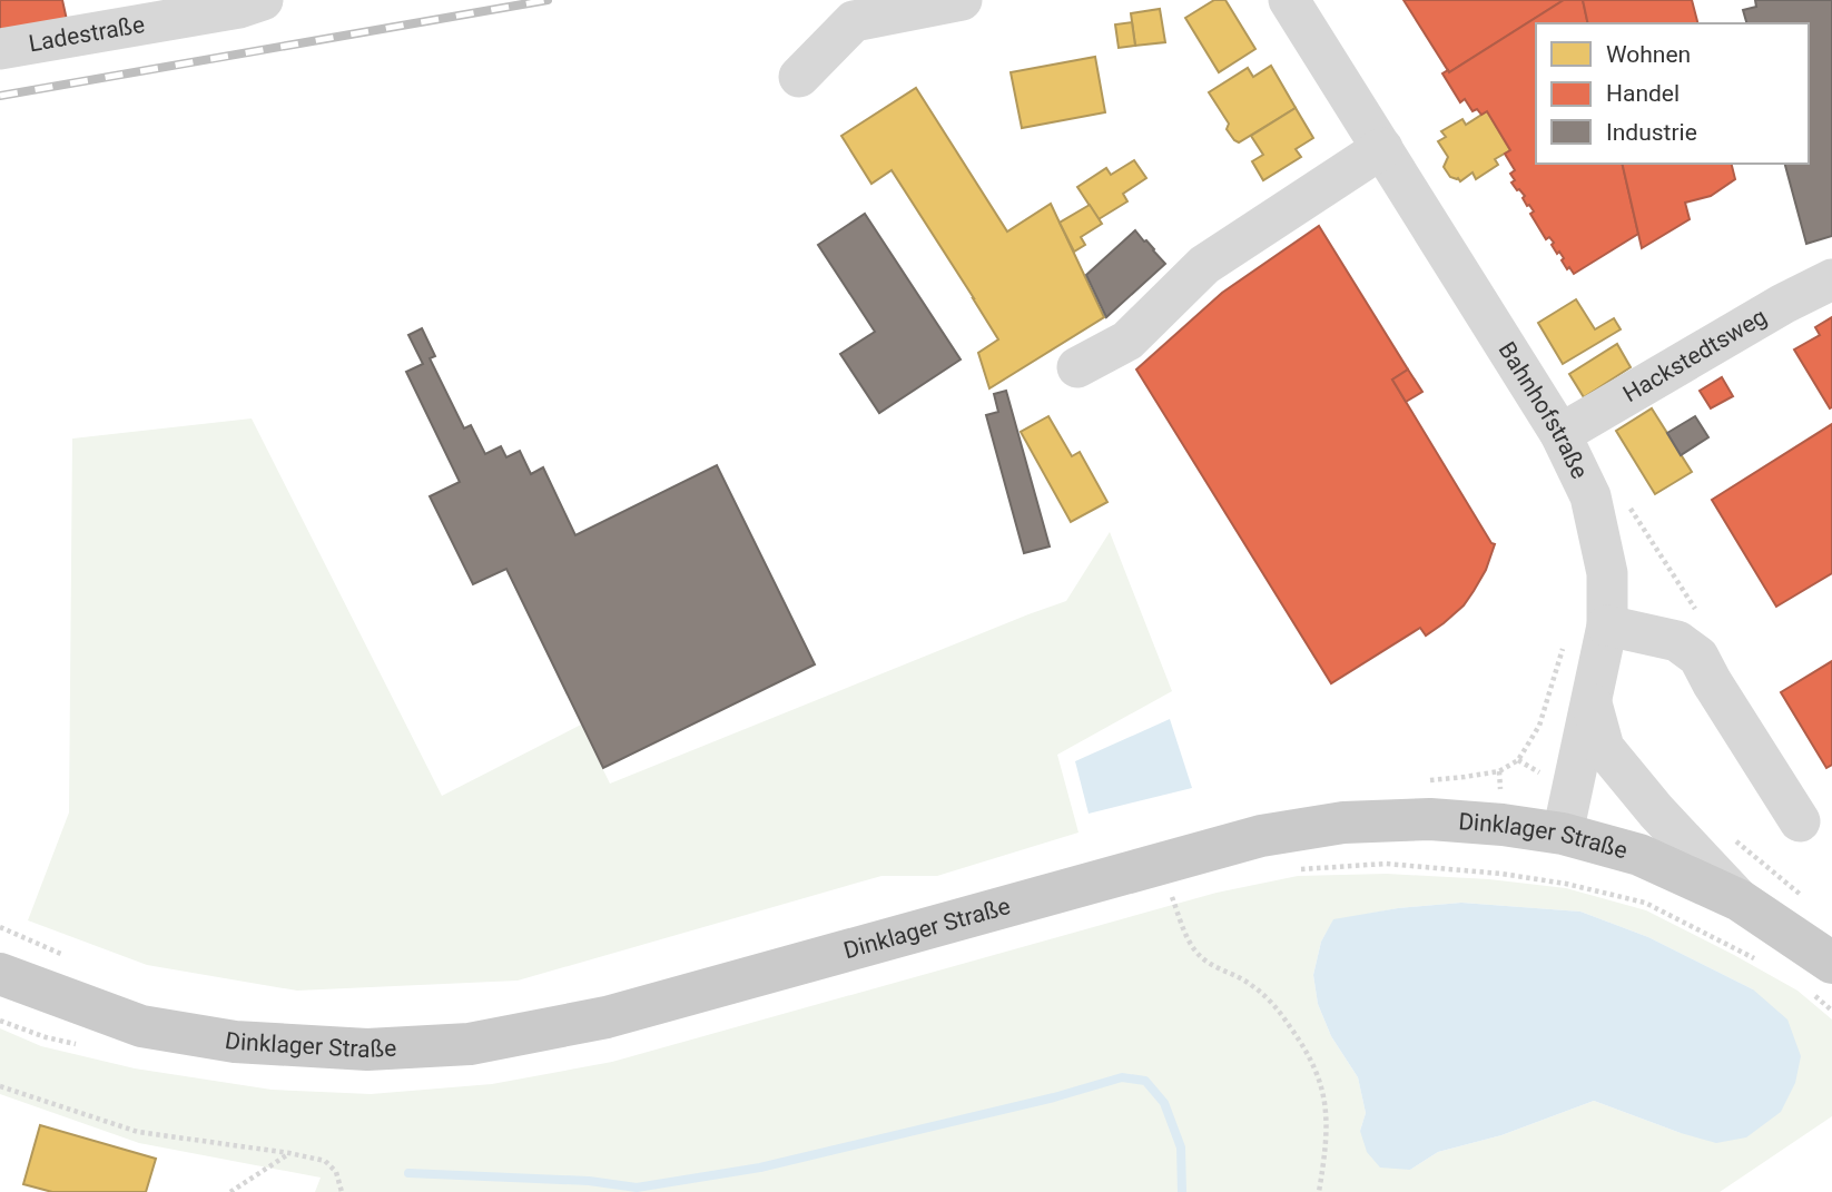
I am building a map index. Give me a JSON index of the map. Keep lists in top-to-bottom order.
{
  "streets": {
    "main road": ["Dinklager Straße"],
    "street": ["Ladestraße", "Hackstedtsweg", "Bahnhofstraße"]
  },
  "crossings": [
    ["Hackstedtsweg", "Bahnhofstraße"],
    ["Bahnhofstraße", "Dinklager Straße"]
  ],
  "legend": ["Wohnen", "Handel", "Industrie"]
}
